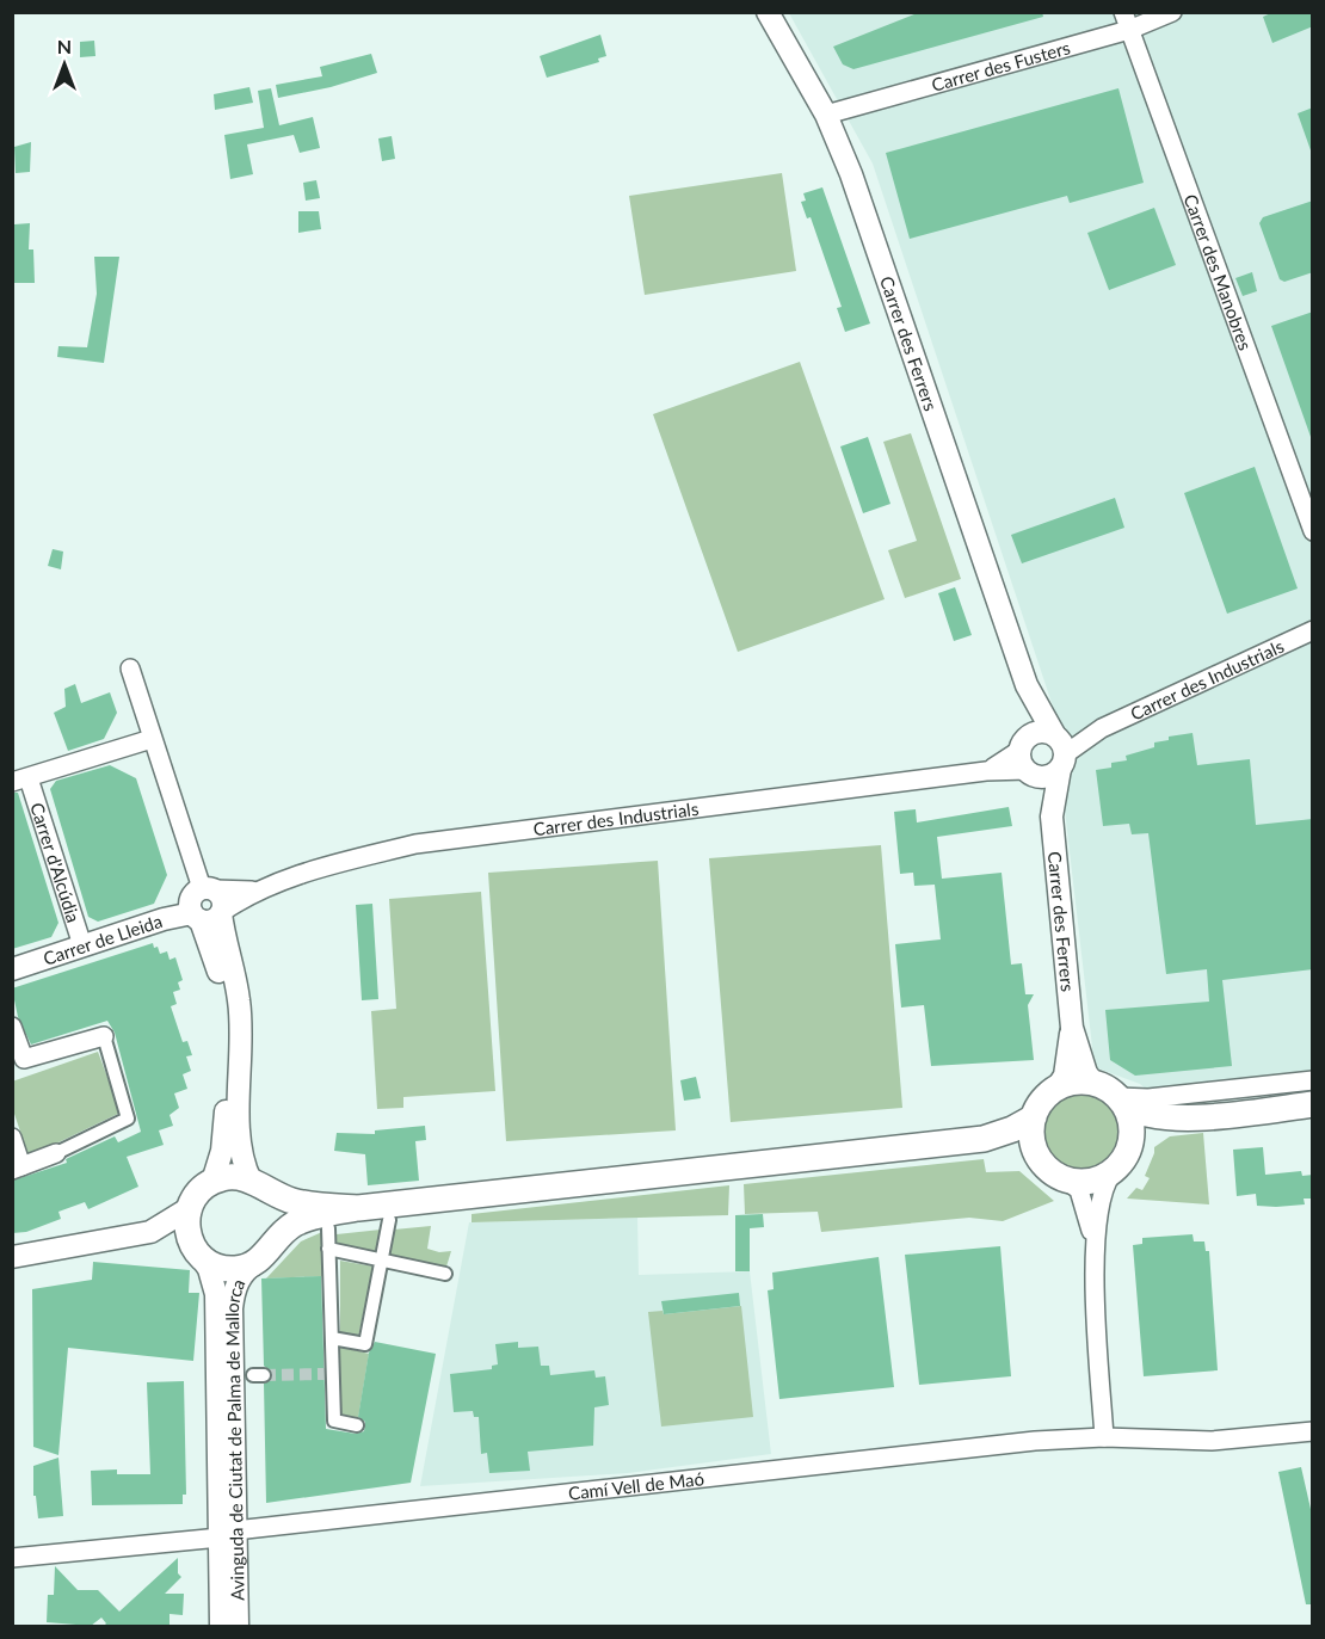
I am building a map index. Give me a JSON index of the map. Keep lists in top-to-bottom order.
{
  "streets": {
    "street": [
      "Carrer des Fusters",
      "Carrer des Manobres",
      "Carrer des Ferrers",
      "Carrer des Industrials",
      "Carrer d'Alcúdia",
      "Carrer de Lleida",
      "Avinguda de Ciutat de Palma de Mallorca",
      "Camí Vell de Maó"
    ]
  },
  "crossings": [
    ["Carrer des Fusters", "Carrer des Manobres"],
    ["Carrer des Fusters", "Carrer des Ferrers"],
    ["Carrer des Ferrers", "Carrer des Industrials"],
    ["Carrer des Industrials", "Carrer de Lleida"],
    ["Carrer d'Alcúdia", "Carrer de Lleida"],
    ["Avinguda de Ciutat de Palma de Mallorca", "Camí Vell de Maó"]
  ],
  "north": "top"
}
